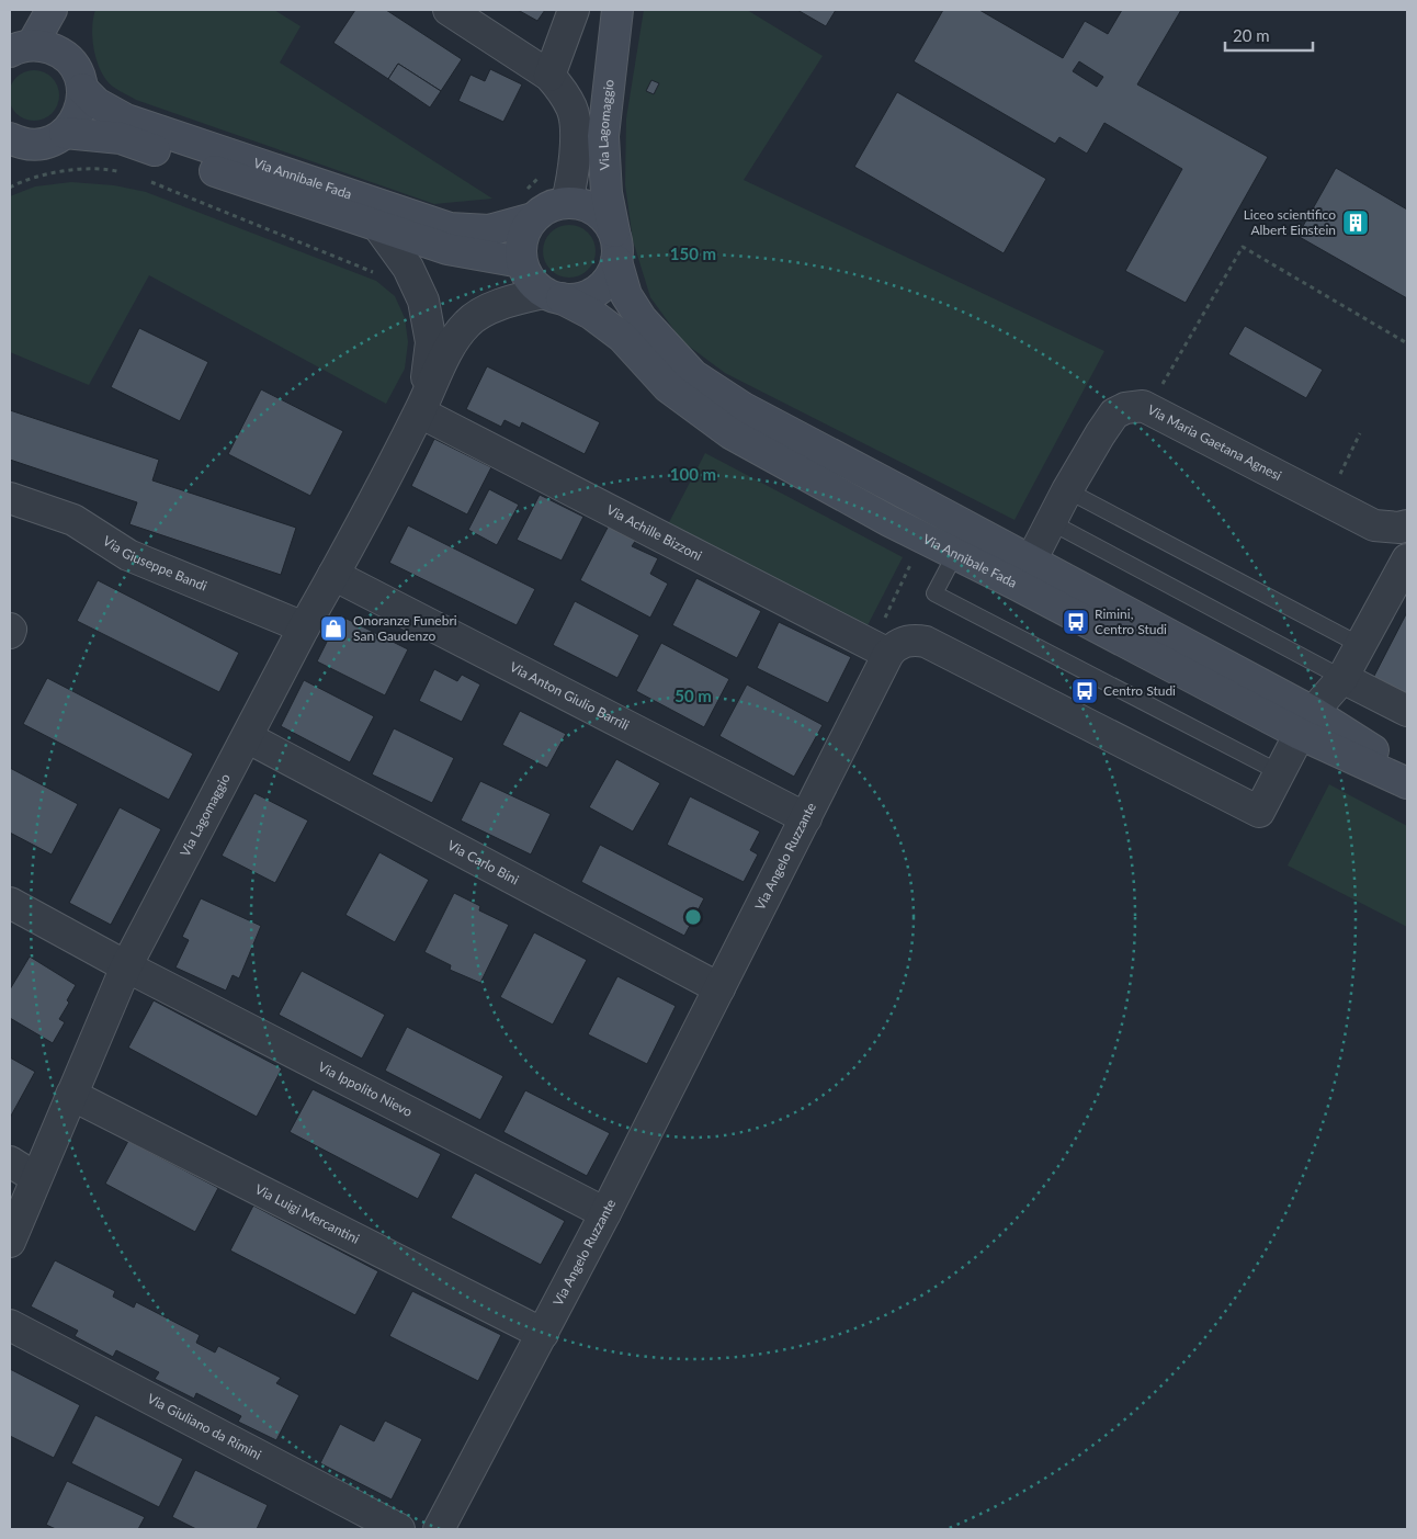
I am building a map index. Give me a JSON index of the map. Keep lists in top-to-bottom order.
{
  "streets": {
    "main road": ["Via Lagomaggio", "Via Annibale Fada"],
    "street": [
      "Via Maria Gaetana Agnesi",
      "Via Achille Bizzoni",
      "Via Giuseppe Bandi",
      "Via Anton Giulio Barrili",
      "Via Angelo Ruzzante",
      "Via Carlo Bini",
      "Via Ippolito Nievo",
      "Via Luigi Mercantini",
      "Via Giuliano da Rimini"
    ]
  },
  "crossings": [
    ["Via Lagomaggio", "Via Annibale Fada"],
    ["Via Lagomaggio", "Via Achille Bizzoni"],
    ["Via Lagomaggio", "Via Giuseppe Bandi"],
    ["Via Lagomaggio", "Via Anton Giulio Barrili"],
    ["Via Lagomaggio", "Via Carlo Bini"],
    ["Via Lagomaggio", "Via Ippolito Nievo"],
    ["Via Lagomaggio", "Via Luigi Mercantini"],
    ["Via Annibale Fada", "Via Maria Gaetana Agnesi"],
    ["Via Achille Bizzoni", "Via Angelo Ruzzante"],
    ["Via Anton Giulio Barrili", "Via Angelo Ruzzante"],
    ["Via Angelo Ruzzante", "Via Carlo Bini"],
    ["Via Angelo Ruzzante", "Via Ippolito Nievo"],
    ["Via Angelo Ruzzante", "Via Luigi Mercantini"]
  ],
  "places": {
    "building": ["Liceo scientifico Albert Einstein"],
    "bus stop": ["Rimini, Centro Studi", "Centro Studi"],
    "shop": ["Onoranze Funebri San Gaudenzo"]
  },
  "scale_bar": "20 m",
  "rings": ["150 m", "100 m", "50 m"]
}
